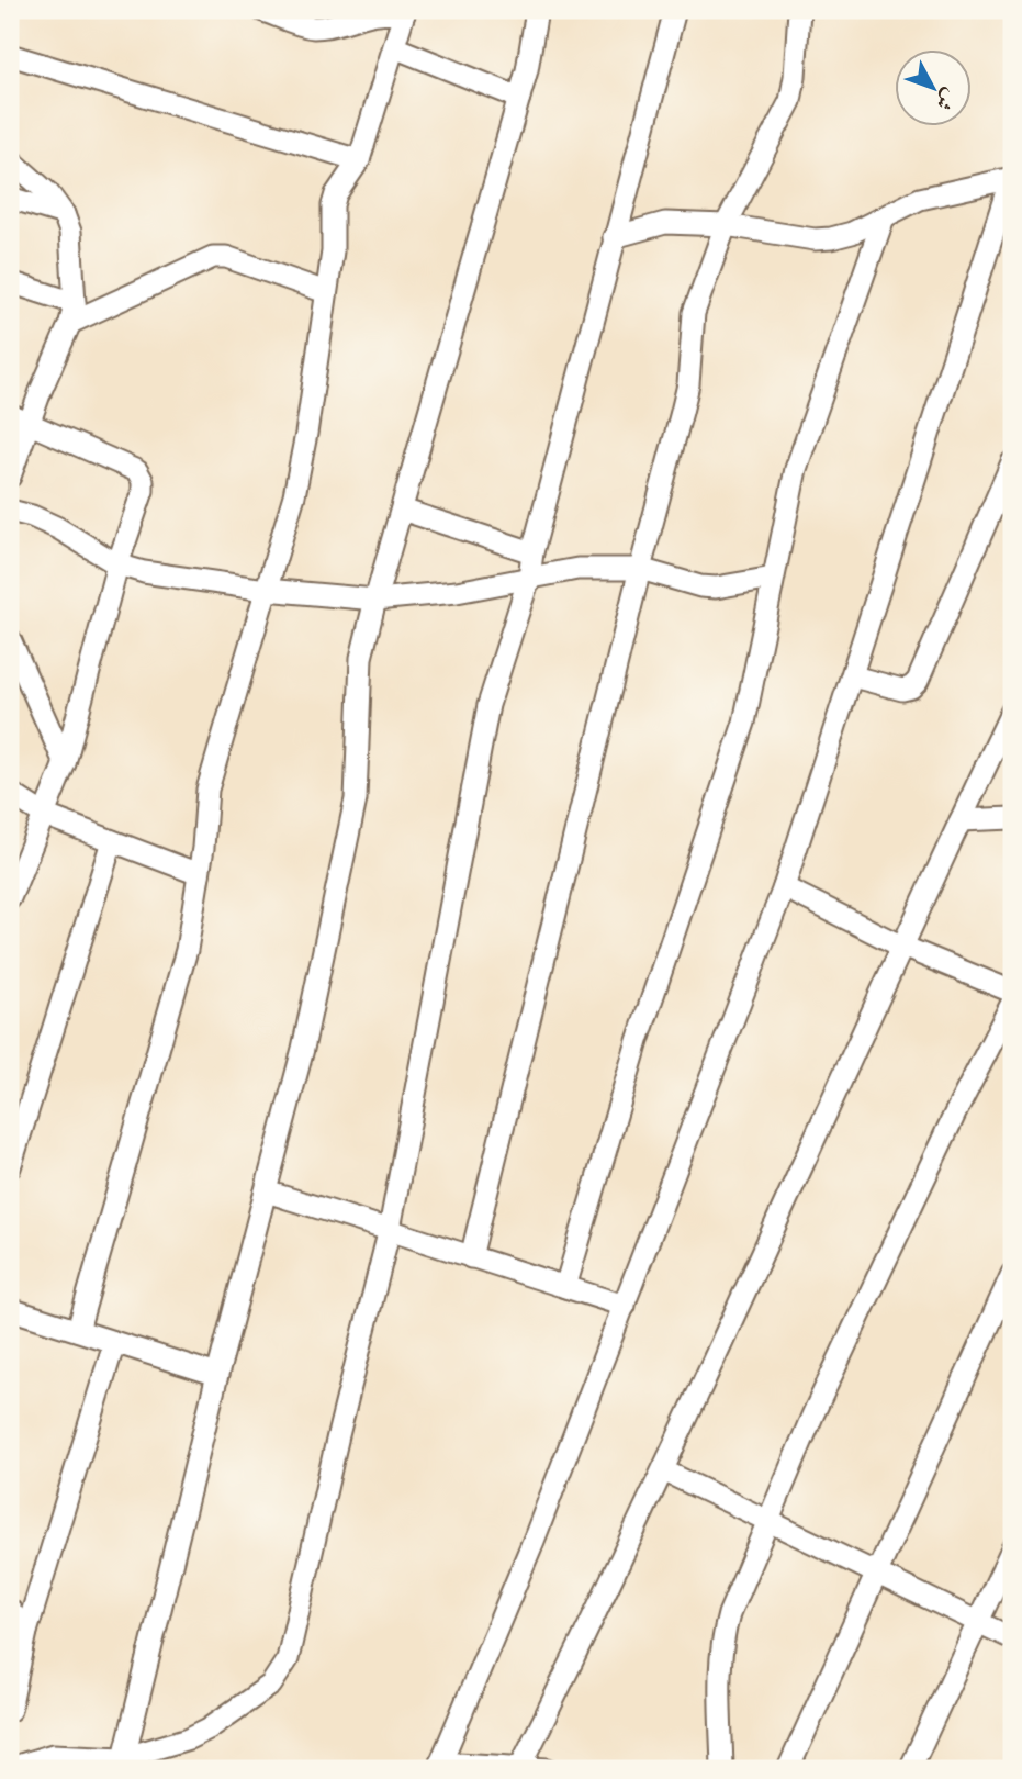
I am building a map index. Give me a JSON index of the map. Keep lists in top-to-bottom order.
{
  "north": "bottom right"
}
